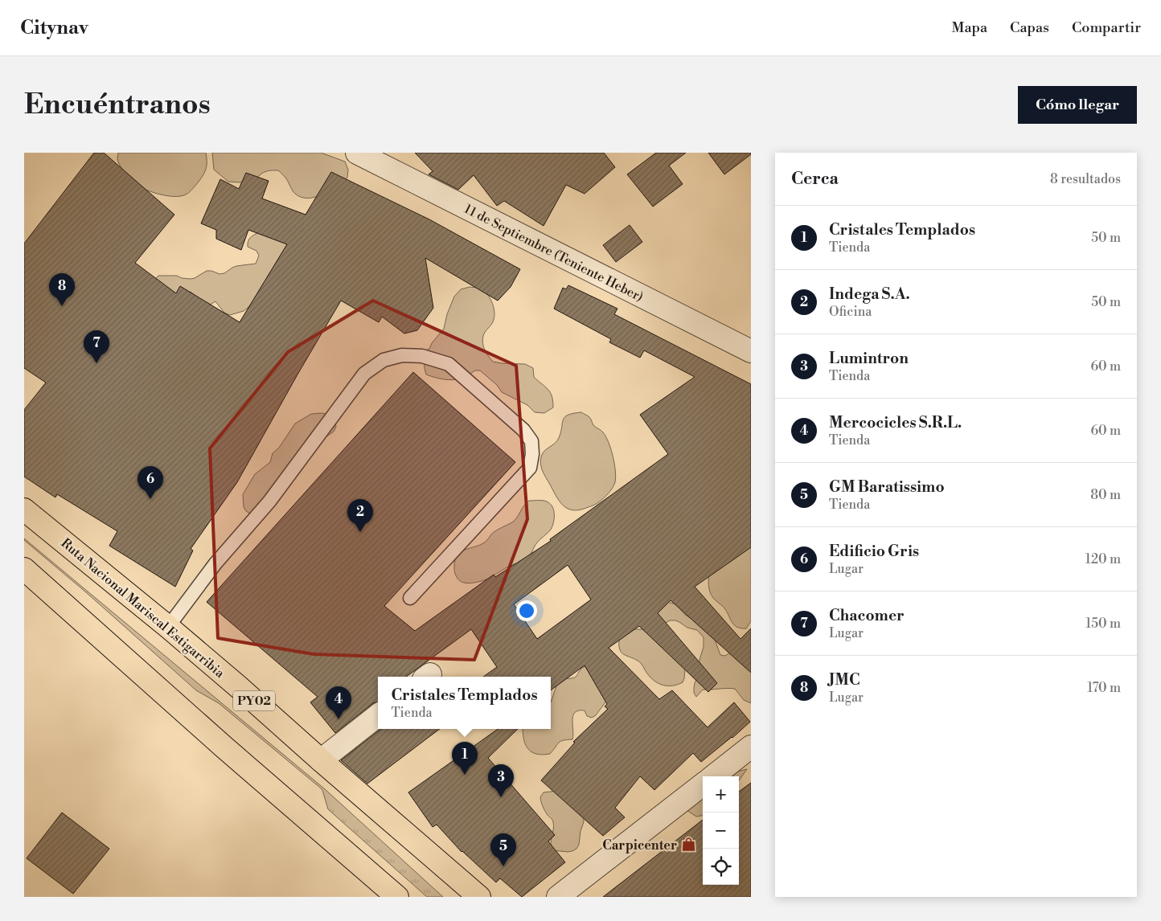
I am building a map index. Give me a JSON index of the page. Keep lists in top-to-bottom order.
{
  "streets": {
    "highway": ["Ruta Nacional Mariscal Estigarribia", "PY02"],
    "street": ["11 de Septiembre (Teniente Heber)"]
  },
  "places": {
    "shop": ["Carpicenter"]
  },
  "page": {
    "header": "Citynav",
    "nav": ["Mapa", "Capas", "Compartir"],
    "buttons": "Cómo llegar",
    "title": "Encuéntranos",
    "heading": ["Cerca", "8 resultados"],
    "list": [
      {
        "mark": "1",
        "name": "Cristales Templados",
        "note": "Tienda",
        "value": "50 m"
      },
      {
        "mark": "2",
        "name": "Indega S.A.",
        "note": "Oficina",
        "value": "50 m"
      },
      {
        "mark": "3",
        "name": "Lumintron",
        "note": "Tienda",
        "value": "60 m"
      },
      {
        "mark": "4",
        "name": "Mercocicles S.R.L.",
        "note": "Tienda",
        "value": "60 m"
      },
      {
        "mark": "5",
        "name": "GM Baratissimo",
        "note": "Tienda",
        "value": "80 m"
      },
      {
        "mark": "6",
        "name": "Edificio Gris",
        "note": "Lugar",
        "value": "120 m"
      },
      {
        "mark": "7",
        "name": "Chacomer",
        "note": "Lugar",
        "value": "150 m"
      },
      {
        "mark": "8",
        "name": "JMC",
        "note": "Lugar",
        "value": "170 m"
      }
    ],
    "pins": [
      "8",
      "7",
      "6",
      "2",
      "4",
      "1",
      "3",
      "5"
    ],
    "popup": ["Cristales Templados", "Tienda"],
    "map_buttons": ["+", "−"]
  }
}
